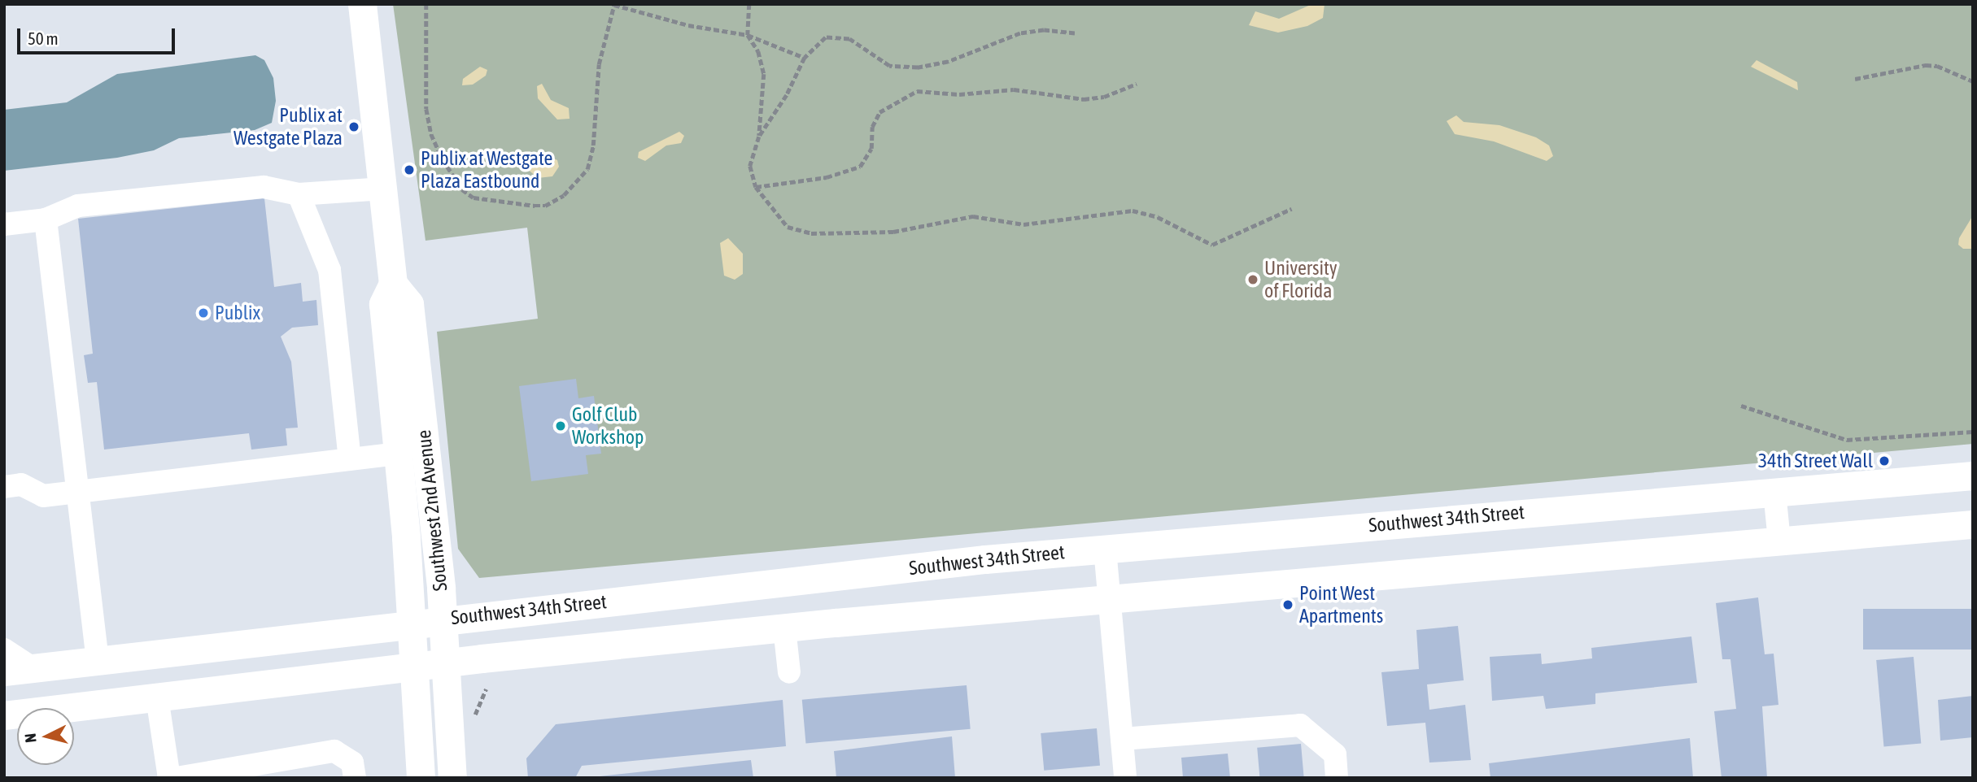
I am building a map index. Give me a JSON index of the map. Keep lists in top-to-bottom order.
{
  "streets": {
    "main road": ["Southwest 2nd Avenue", "Southwest 34th Street"]
  },
  "crossings": [
    ["Southwest 2nd Avenue", "Southwest 34th Street"]
  ],
  "places": [
    "Publix at Westgate Plaza",
    "Publix at Westgate Plaza Eastbound",
    "University of Florida",
    "Publix",
    "Golf Club Workshop",
    "34th Street Wall",
    "Point West Apartments"
  ],
  "scale_bar": "50 m",
  "north": "left"
}
